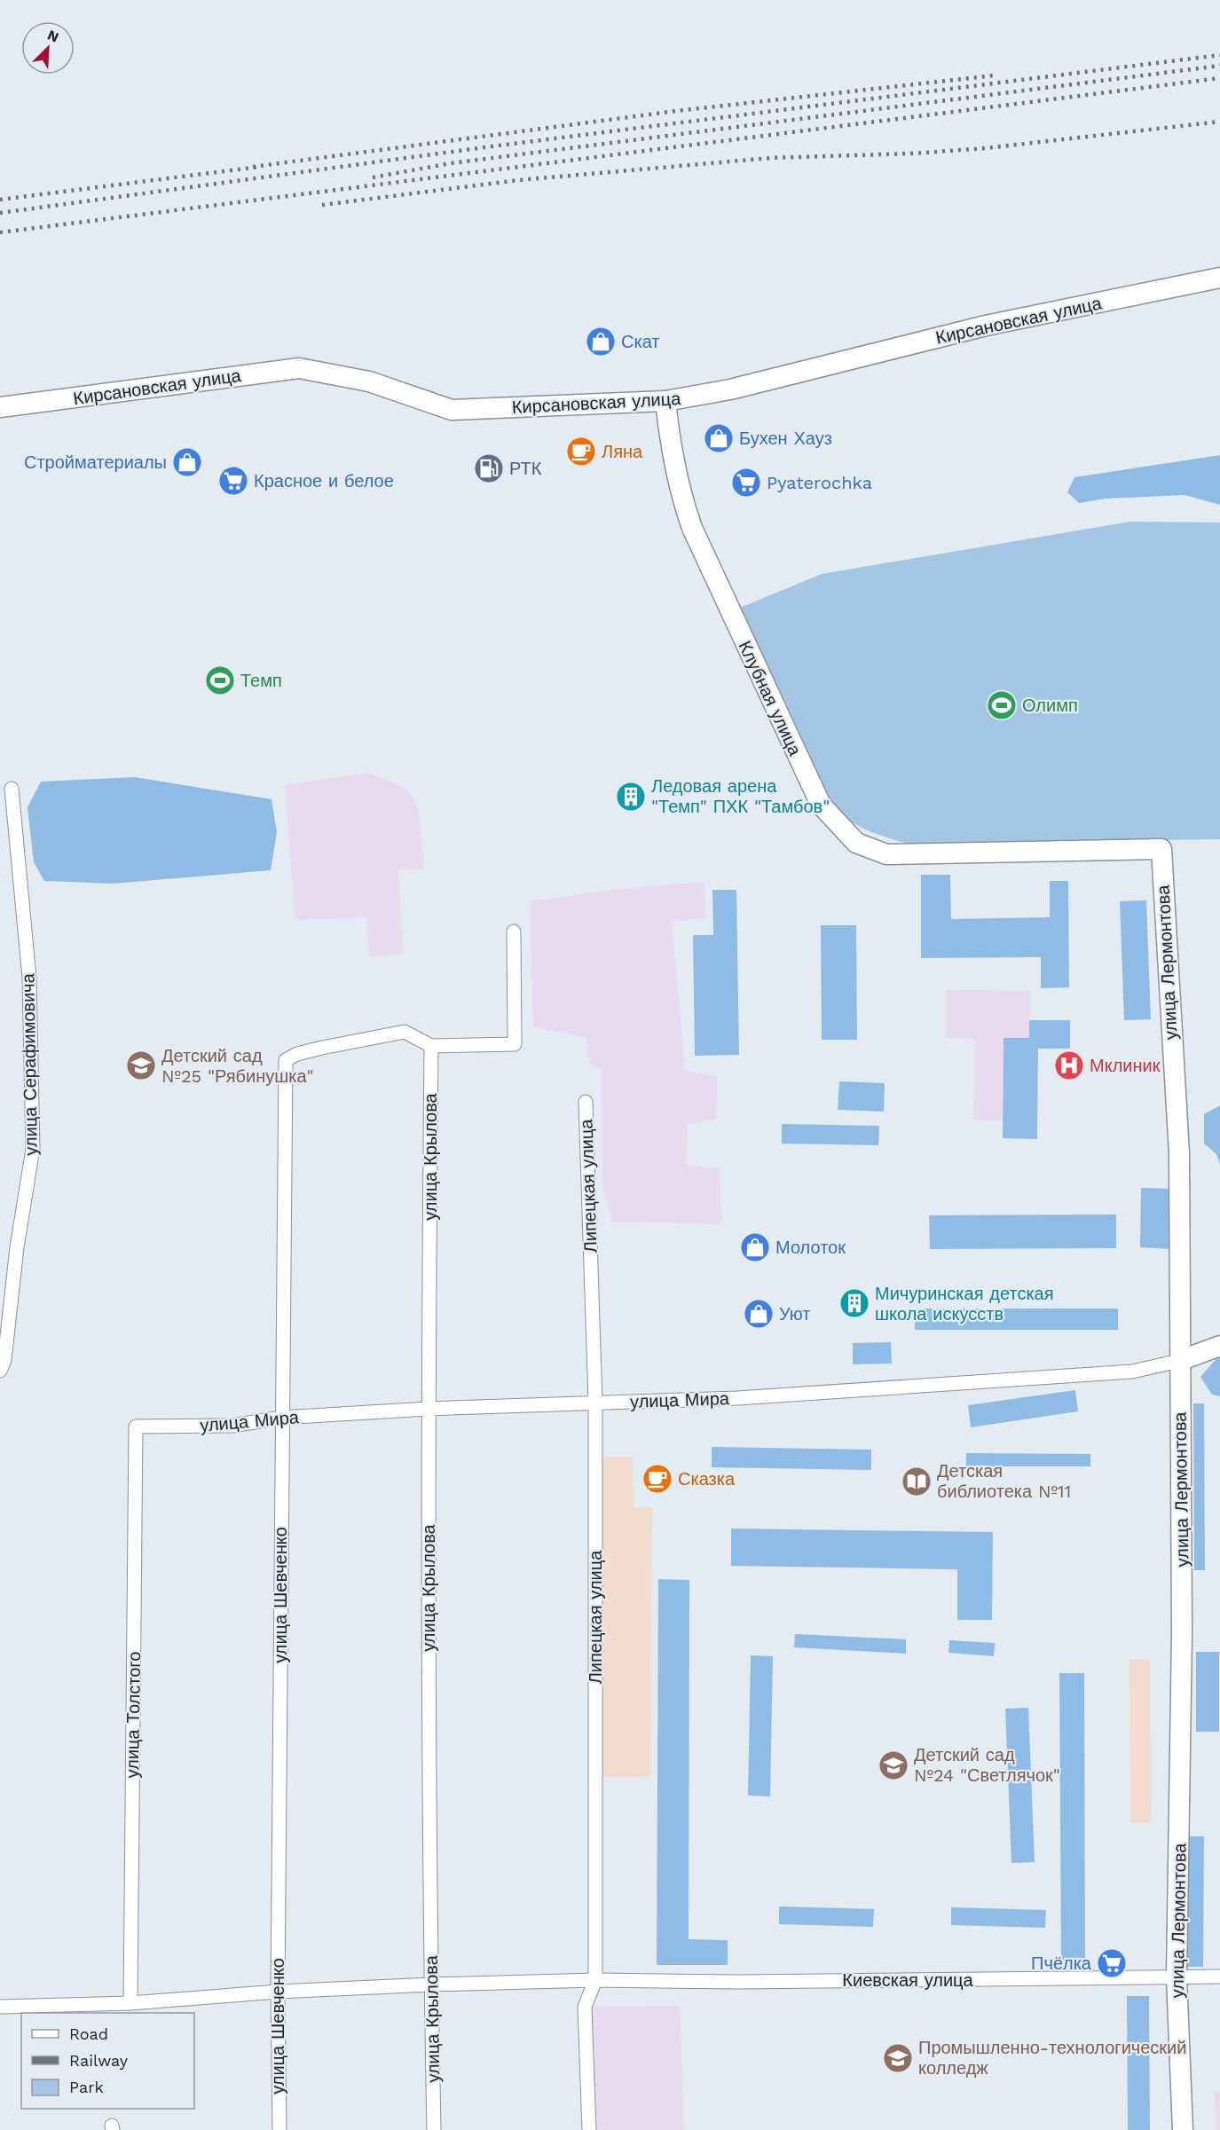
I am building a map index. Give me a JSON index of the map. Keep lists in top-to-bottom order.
{
  "streets": {
    "street": [
      "Кирсановская улица",
      "Клубная улица",
      "улица Лермонтова",
      "улица Серафимовича",
      "улица Крылова",
      "Липецкая улица",
      "улица Мира",
      "улица Шевченко",
      "улица Толстого",
      "Киевская улица"
    ]
  },
  "crossings": [
    ["Кирсановская улица", "Клубная улица"],
    ["Клубная улица", "улица Лермонтова"],
    ["улица Лермонтова", "улица Мира"],
    ["улица Лермонтова", "Киевская улица"],
    ["улица Крылова", "улица Мира"],
    ["улица Крылова", "улица Шевченко"],
    ["улица Крылова", "Киевская улица"],
    ["Липецкая улица", "улица Мира"],
    ["Липецкая улица", "Киевская улица"],
    ["улица Мира", "улица Шевченко"],
    ["улица Мира", "улица Толстого"],
    ["улица Шевченко", "Киевская улица"],
    ["улица Толстого", "Киевская улица"]
  ],
  "places": {
    "shop": [
      "Скат",
      "Бухен Хауз",
      "Стройматериалы",
      "Молоток",
      "Уют"
    ],
    "cafe": ["Ляна", "Сказка"],
    "fuel station": ["РТК"],
    "supermarket": ["Красное и белое", "Pyaterochka", "Пчёлка"],
    "sports": ["Темп", "Олимп"],
    "building": ["Ледовая арена \"Темп\" ПХК \"Тамбов\"", "Мичуринская детская школа искусств"],
    "school or university": ["Детский сад №25 \"Рябинушка\"", "Детский сад №24 \"Светлячок\"", "Промышленно-технологический колледж"],
    "hospital": ["Мклиник"],
    "library": ["Детская библиотека №11"]
  },
  "legend": ["Road", "Railway", "Park"],
  "north": "top right"
}
